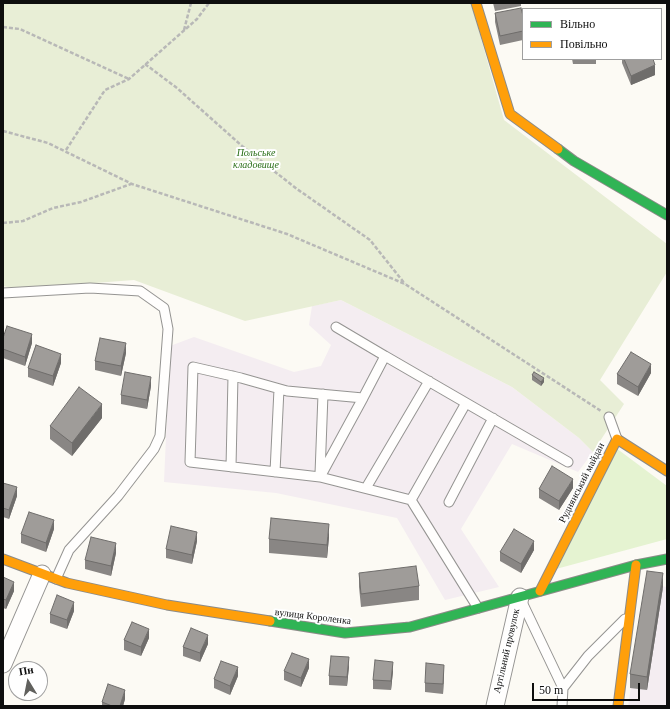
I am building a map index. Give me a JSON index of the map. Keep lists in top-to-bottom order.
{
  "streets": {
    "street": ["Руднянський майдан", "вулиця Короленка", "Артільний провулок"]
  },
  "crossings": [
    ["Руднянський майдан", "вулиця Короленка"],
    ["вулиця Короленка", "Артільний провулок"]
  ],
  "parks": ["Польське кладовище"],
  "legend": ["Вільно", "Повільно"],
  "scale_bar": "50 m",
  "north": "top"
}
